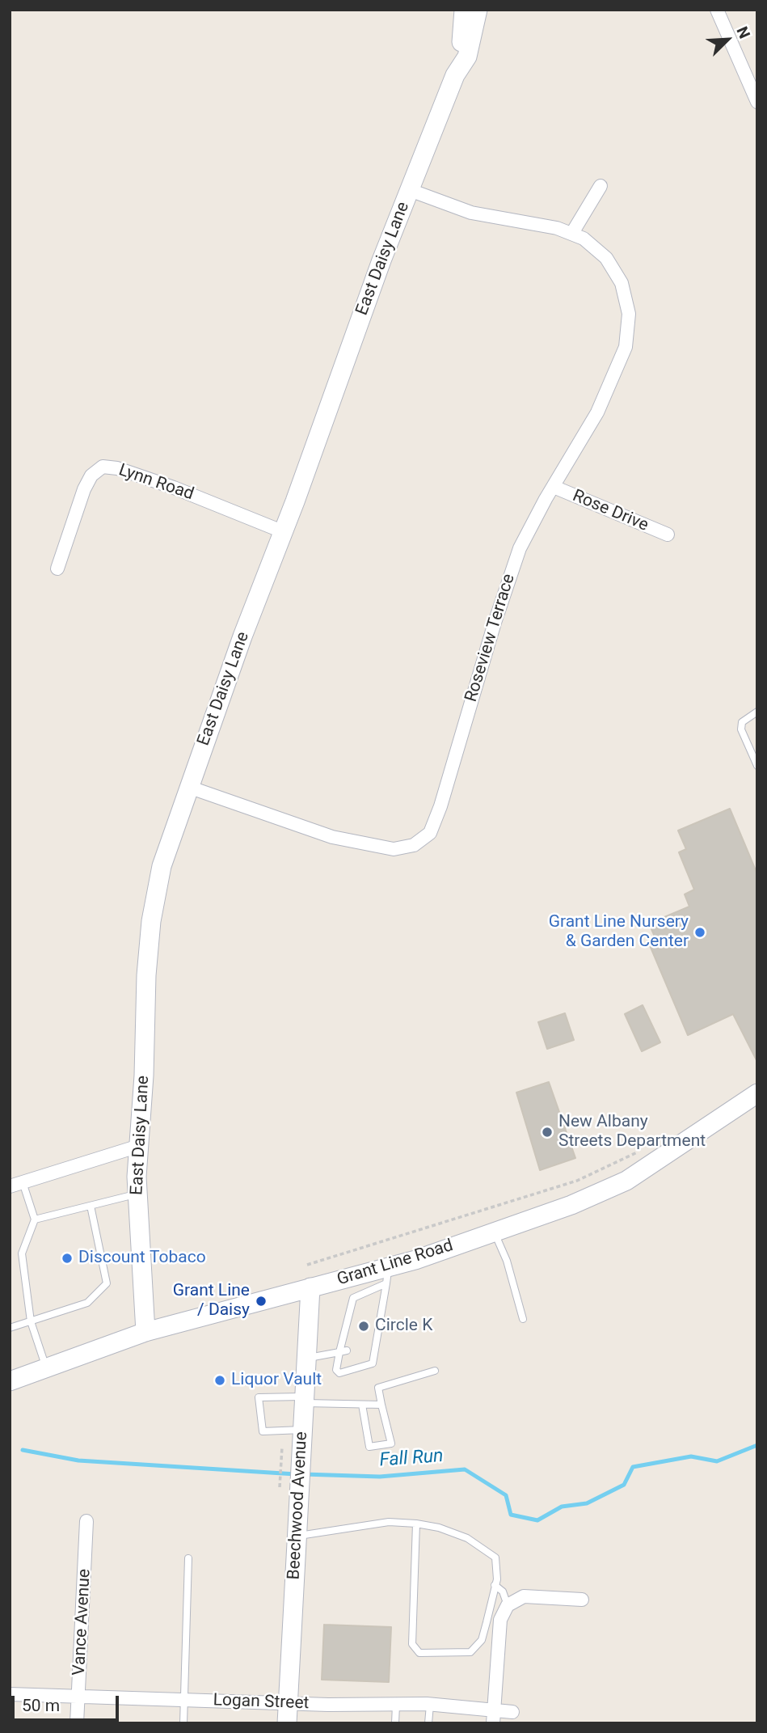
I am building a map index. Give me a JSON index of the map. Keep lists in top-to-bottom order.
{
  "streets": {
    "street": [
      "East Daisy Lane",
      "Lynn Road",
      "Rose Drive",
      "Roseview Terrace",
      "Grant Line Road",
      "Beechwood Avenue",
      "Vance Avenue",
      "Logan Street"
    ]
  },
  "crossings": [
    ["East Daisy Lane", "Lynn Road"],
    ["East Daisy Lane", "Roseview Terrace"],
    ["East Daisy Lane", "Grant Line Road"],
    ["Rose Drive", "Roseview Terrace"],
    ["Grant Line Road", "Beechwood Avenue"],
    ["Beechwood Avenue", "Logan Street"],
    ["Vance Avenue", "Logan Street"]
  ],
  "water": ["Fall Run"],
  "places": [
    "Grant Line Nursery & Garden Center",
    "New Albany Streets Department",
    "Discount Tobaco",
    "Grant Line / Daisy",
    "Circle K",
    "Liquor Vault"
  ],
  "scale_bar": "50 m",
  "north": "top right"
}
